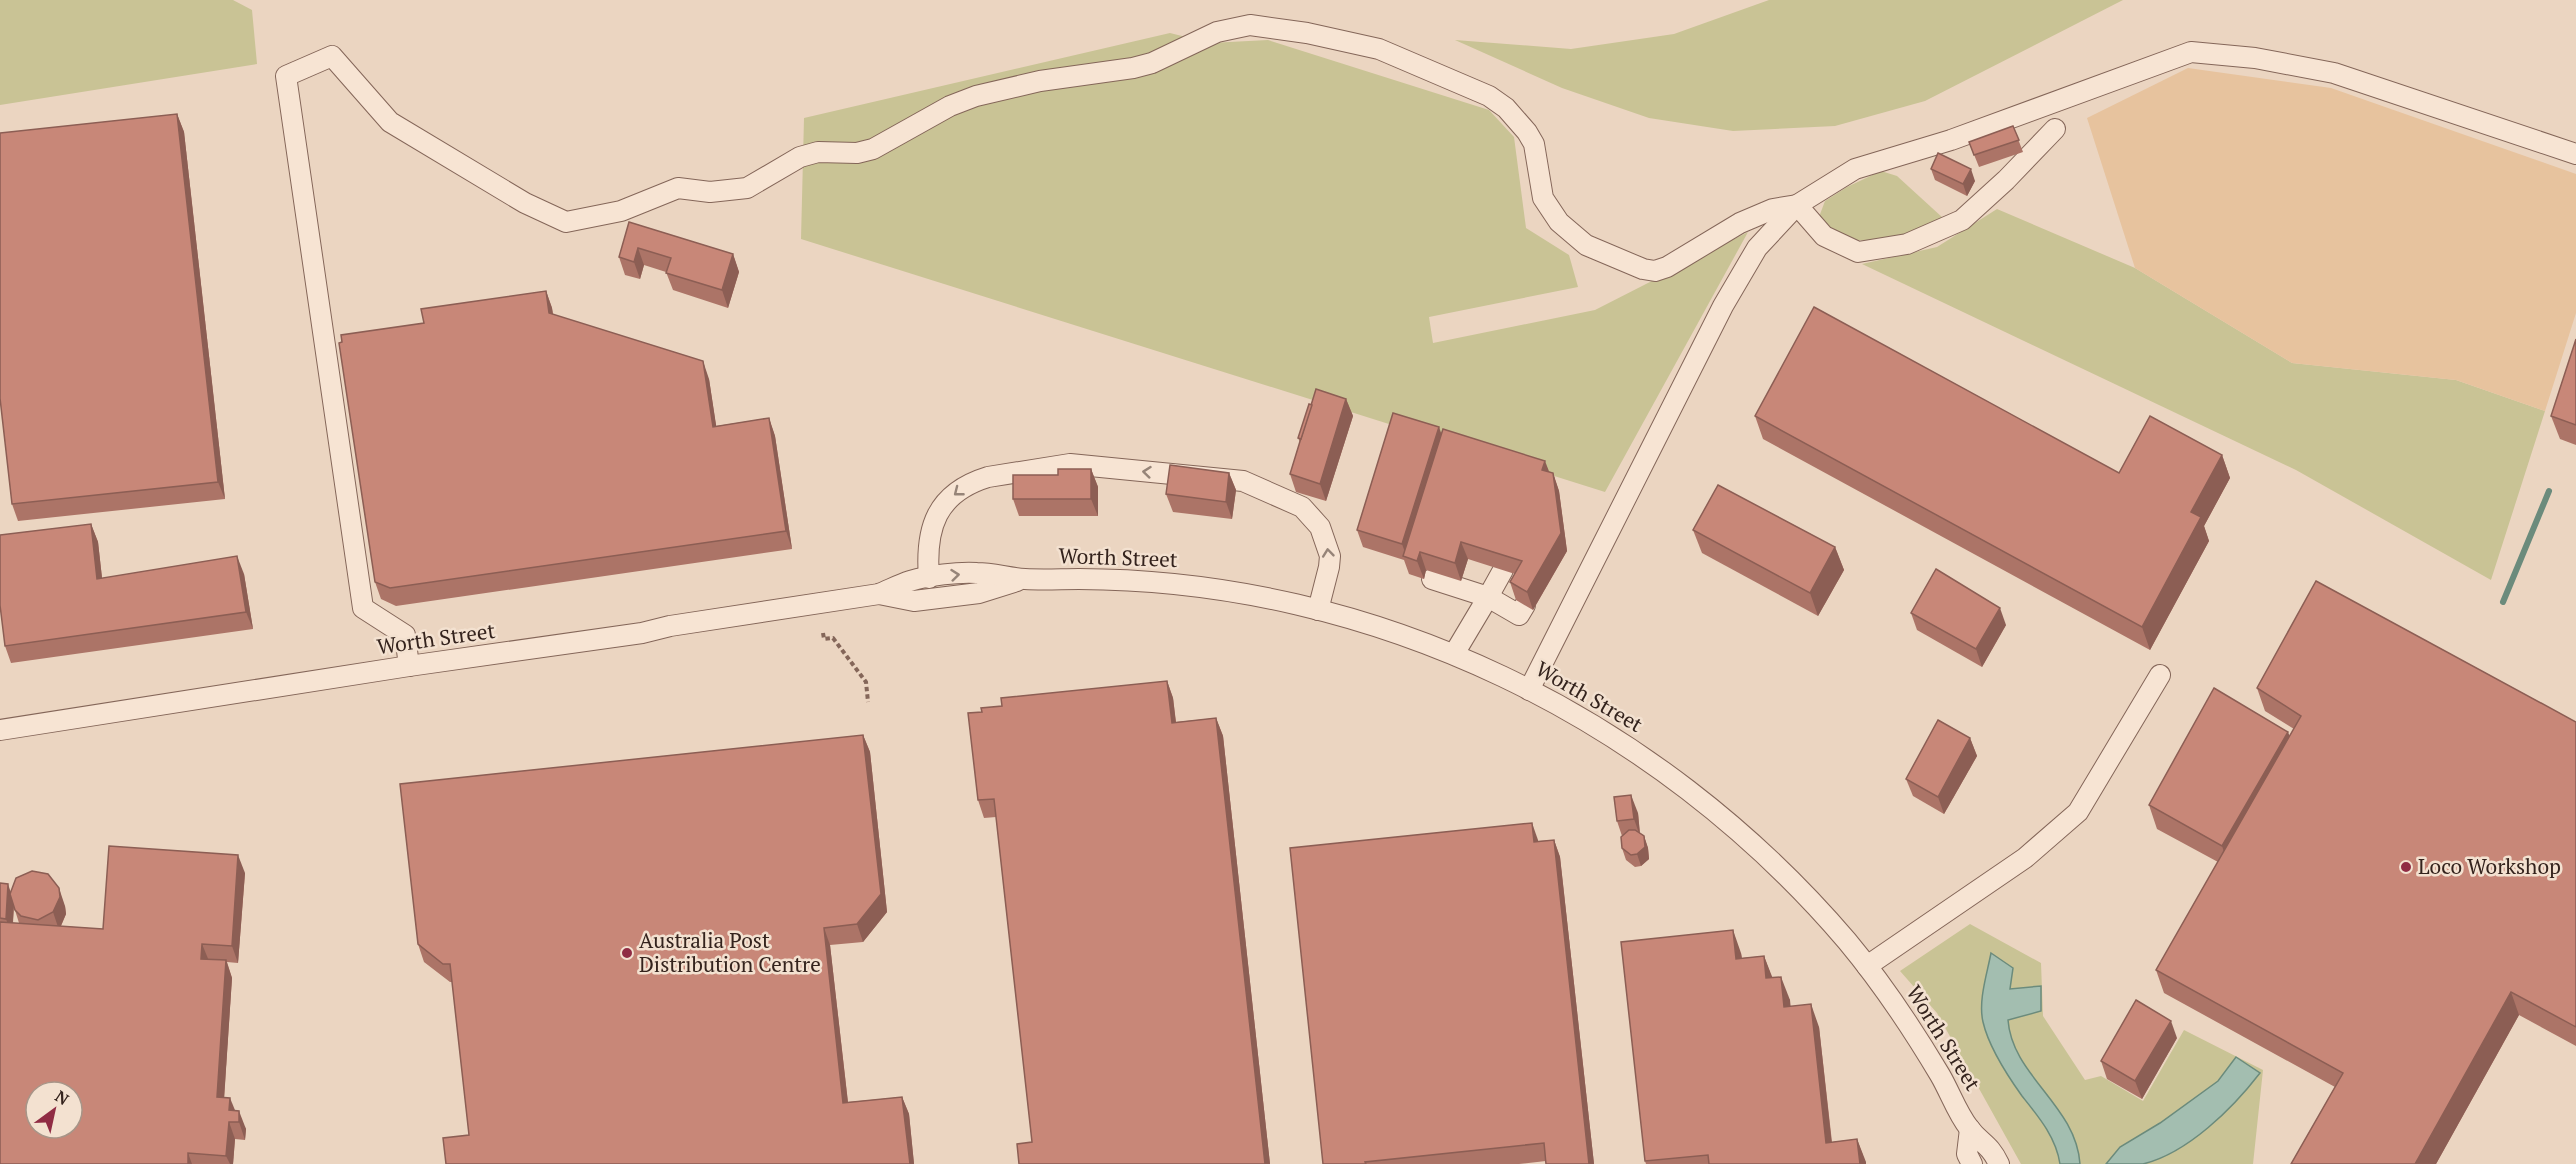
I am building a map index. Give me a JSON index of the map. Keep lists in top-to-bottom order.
{
  "streets": {
    "street": ["Worth Street"]
  },
  "places": ["Loco Workshop", "Australia Post Distribution Centre"],
  "north": "top right"
}
